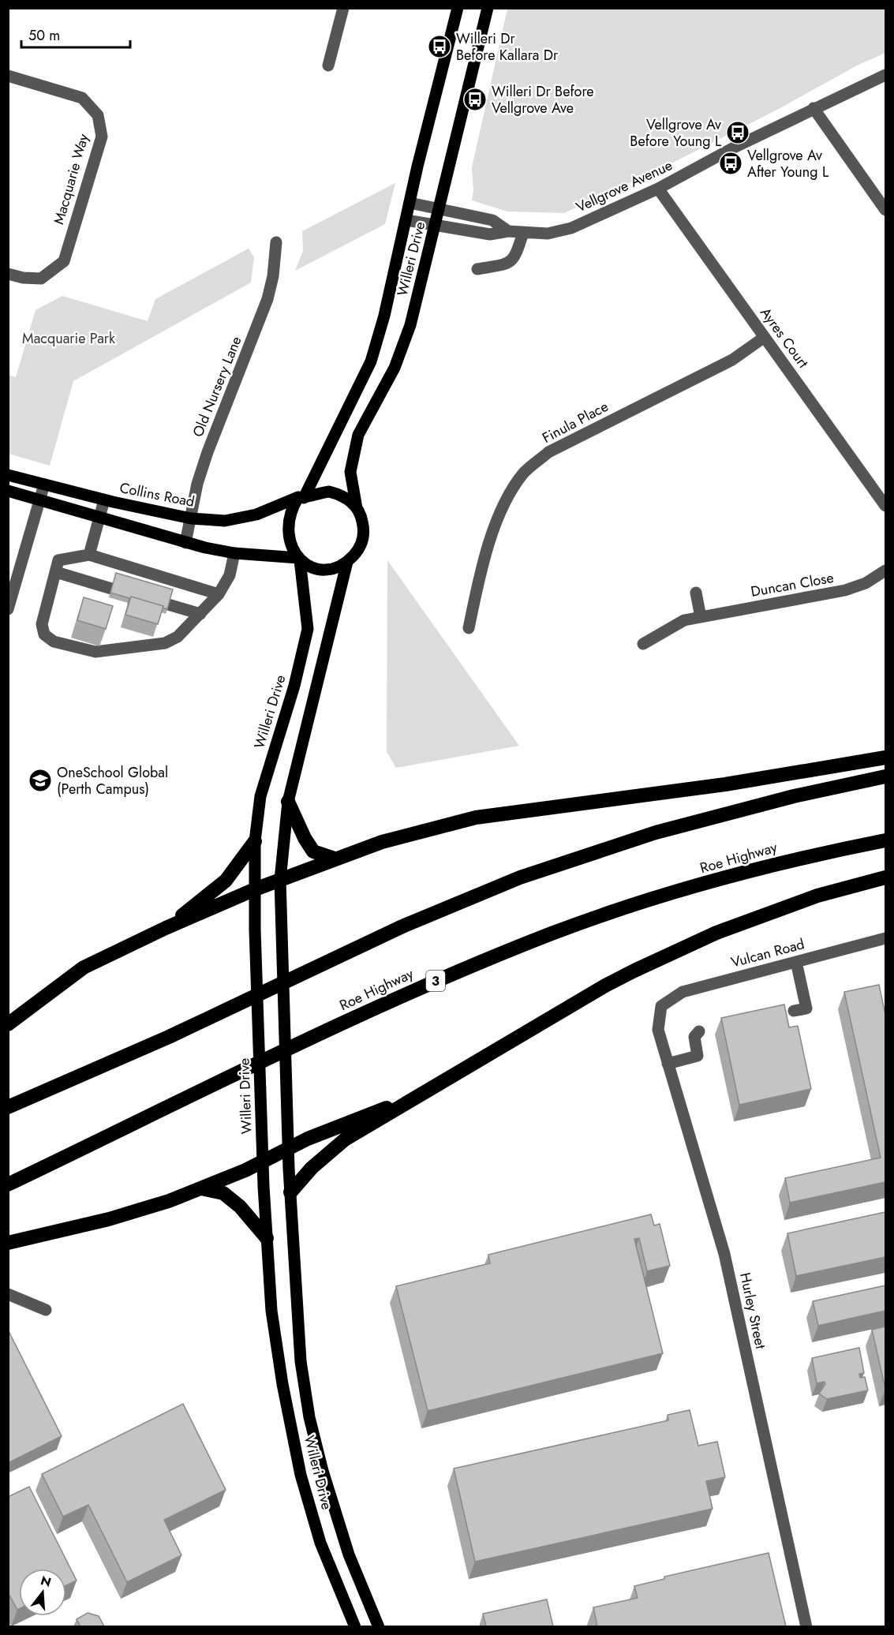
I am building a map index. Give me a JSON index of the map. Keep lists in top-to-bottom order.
{
  "streets": {
    "highway": ["Roe Highway", "3"],
    "main road": ["Willeri Drive", "Collins Road"],
    "street": [
      "Macquarie Way",
      "Vellgrove Avenue",
      "Ayres Court",
      "Old Nursery Lane",
      "Finula Place",
      "Duncan Close",
      "Vulcan Road",
      "Hurley Street"
    ]
  },
  "crossings": [
    ["Vellgrove Avenue", "Willeri Drive"],
    ["Vellgrove Avenue", "Ayres Court"],
    ["Willeri Drive", "Collins Road"],
    ["Ayres Court", "Finula Place"],
    ["Old Nursery Lane", "Collins Road"],
    ["Vulcan Road", "Hurley Street"]
  ],
  "parks": ["Macquarie Park"],
  "places": {
    "bus stop": [
      "Willeri Dr Before Kallara Dr",
      "Willeri Dr Before Vellgrove Ave",
      "Vellgrove Av Before Young L",
      "Vellgrove Av After Young L"
    ],
    "school or university": ["OneSchool Global (Perth Campus)"]
  },
  "scale_bar": "50 m",
  "north": "top"
}
